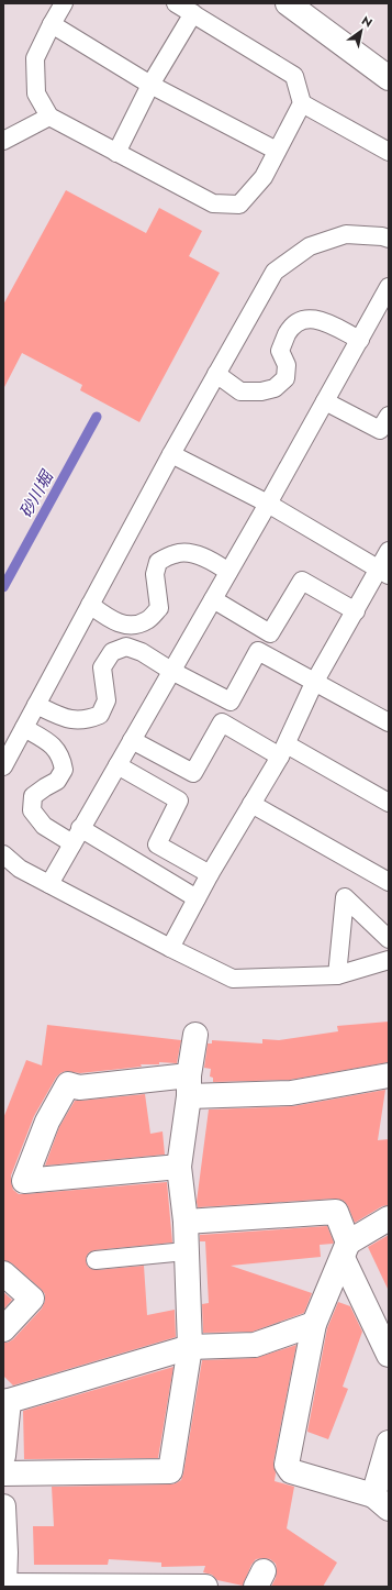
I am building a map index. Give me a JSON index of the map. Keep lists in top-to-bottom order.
{
  "water": ["砂川堀"],
  "north": "top right"
}
